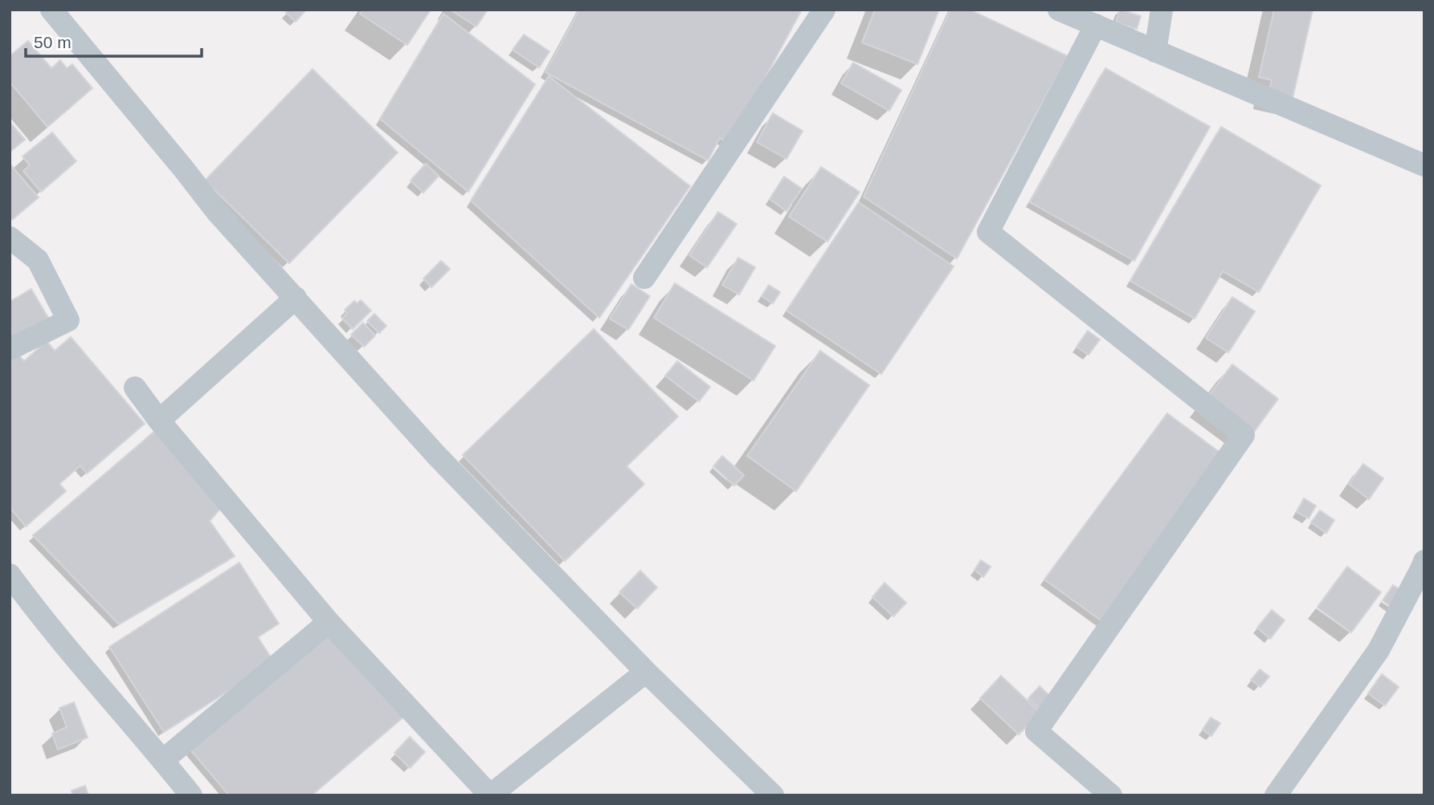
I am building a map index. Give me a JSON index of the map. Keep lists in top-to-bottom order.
{
  "scale_bar": "50 m"
}
